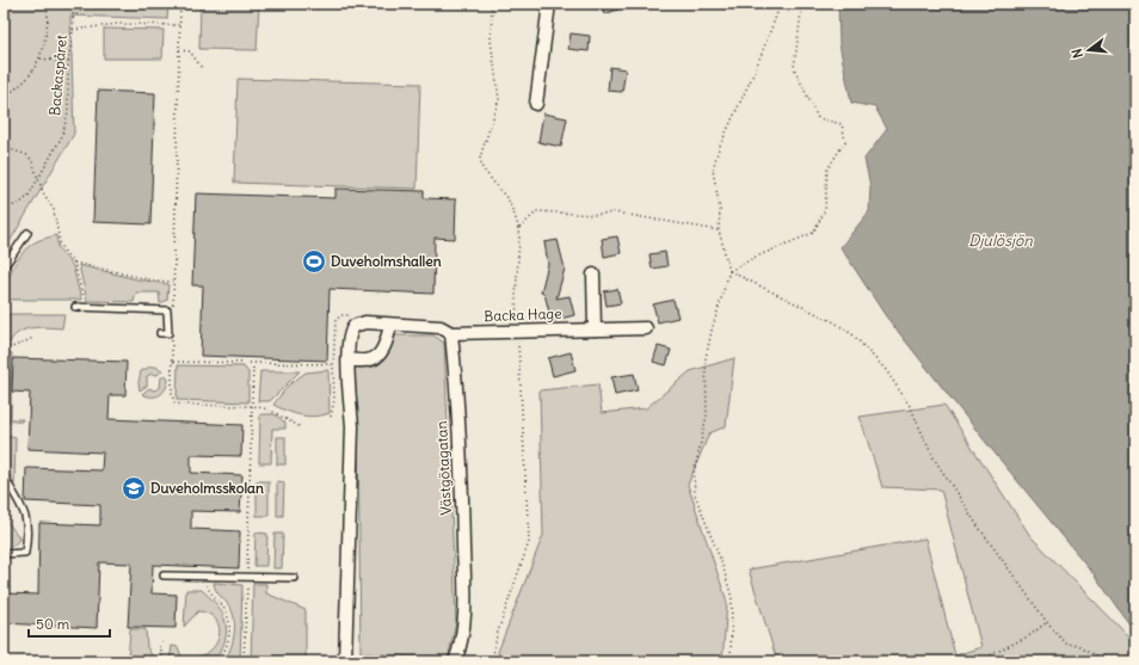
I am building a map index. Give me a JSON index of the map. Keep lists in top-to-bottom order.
{
  "streets": {
    "street": ["Backa Hage", "Västgötagatan"],
    "path": ["Backaspåret"]
  },
  "crossings": [
    ["Backa Hage", "Västgötagatan"]
  ],
  "water": ["Djulösjön"],
  "places": {
    "sports": ["Duveholmshallen"],
    "school or university": ["Duveholmsskolan"]
  },
  "scale_bar": "50 m",
  "north": "left"
}
